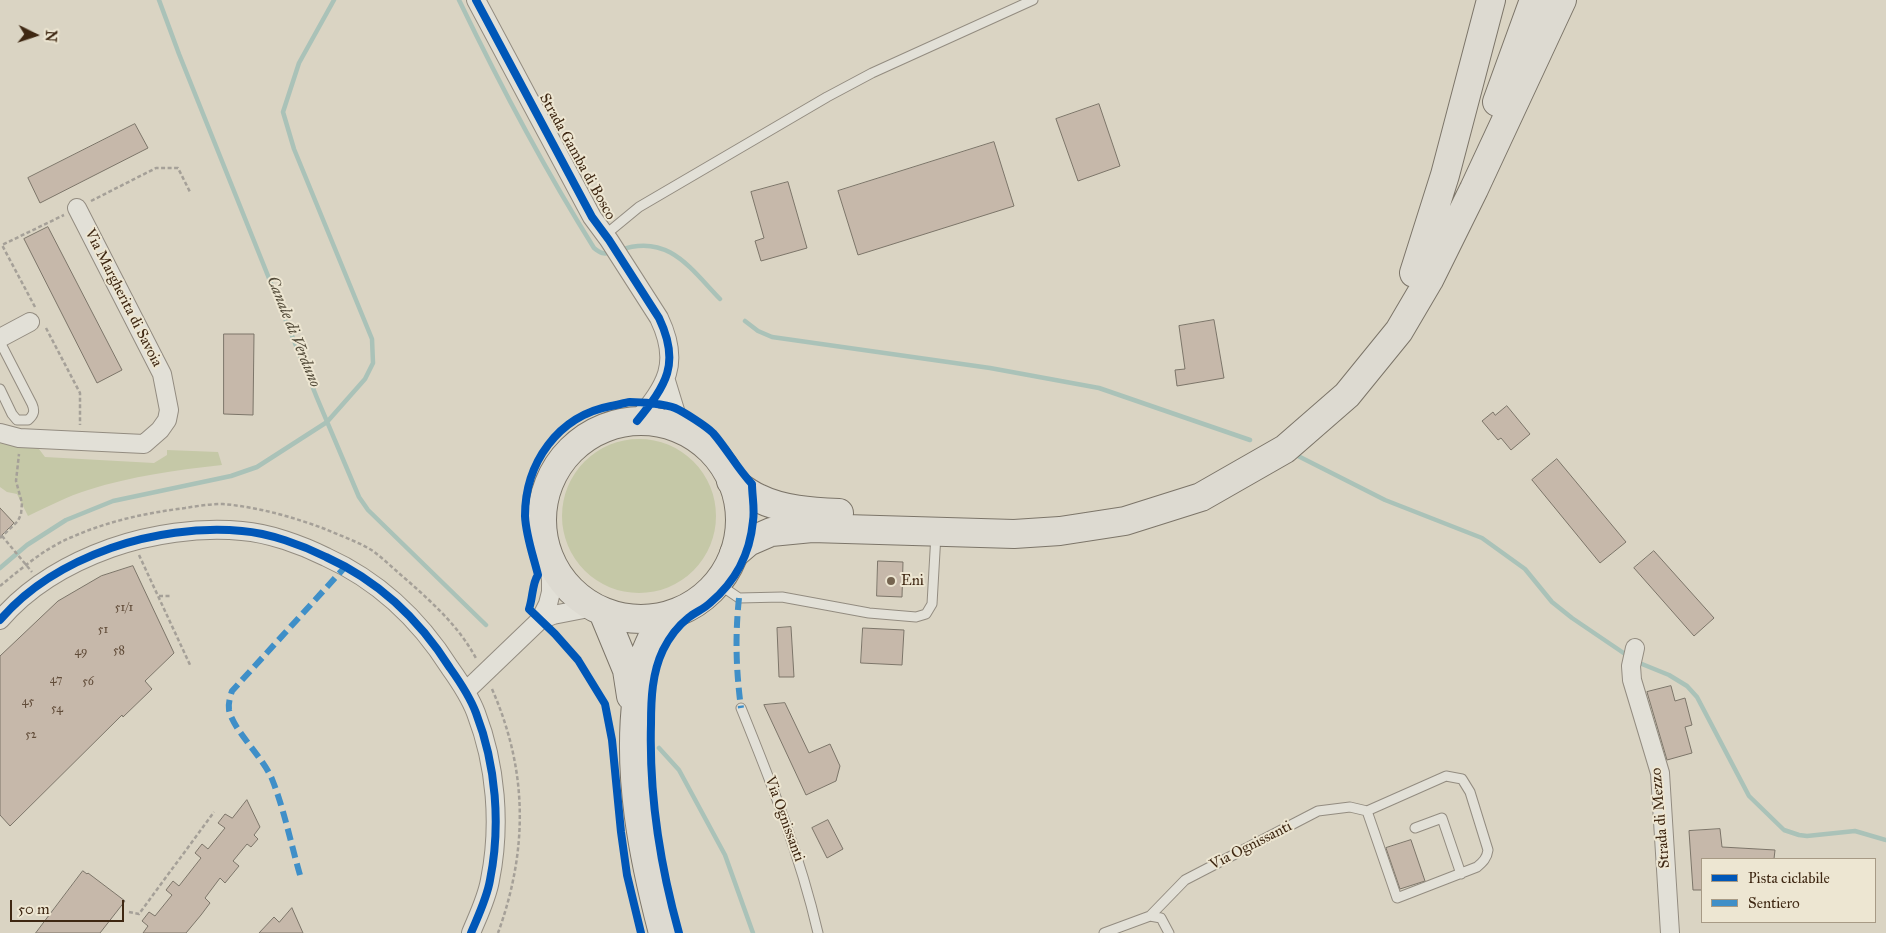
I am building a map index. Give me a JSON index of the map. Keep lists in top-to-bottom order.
{
  "streets": {
    "street": ["Strada Gamba di Bosco", "Via Margherita di Savoia", "Strada di Mezzo"],
    "lane": ["Via Ognissanti"]
  },
  "water": ["Canale di Verduno"],
  "places": ["Eni"],
  "house_numbers": [
    "51/1",
    "51",
    "58",
    "49",
    "47",
    "56",
    "45",
    "54",
    "52"
  ],
  "legend": ["Pista ciclabile", "Sentiero"],
  "scale_bar": "50 m",
  "north": "right"
}
